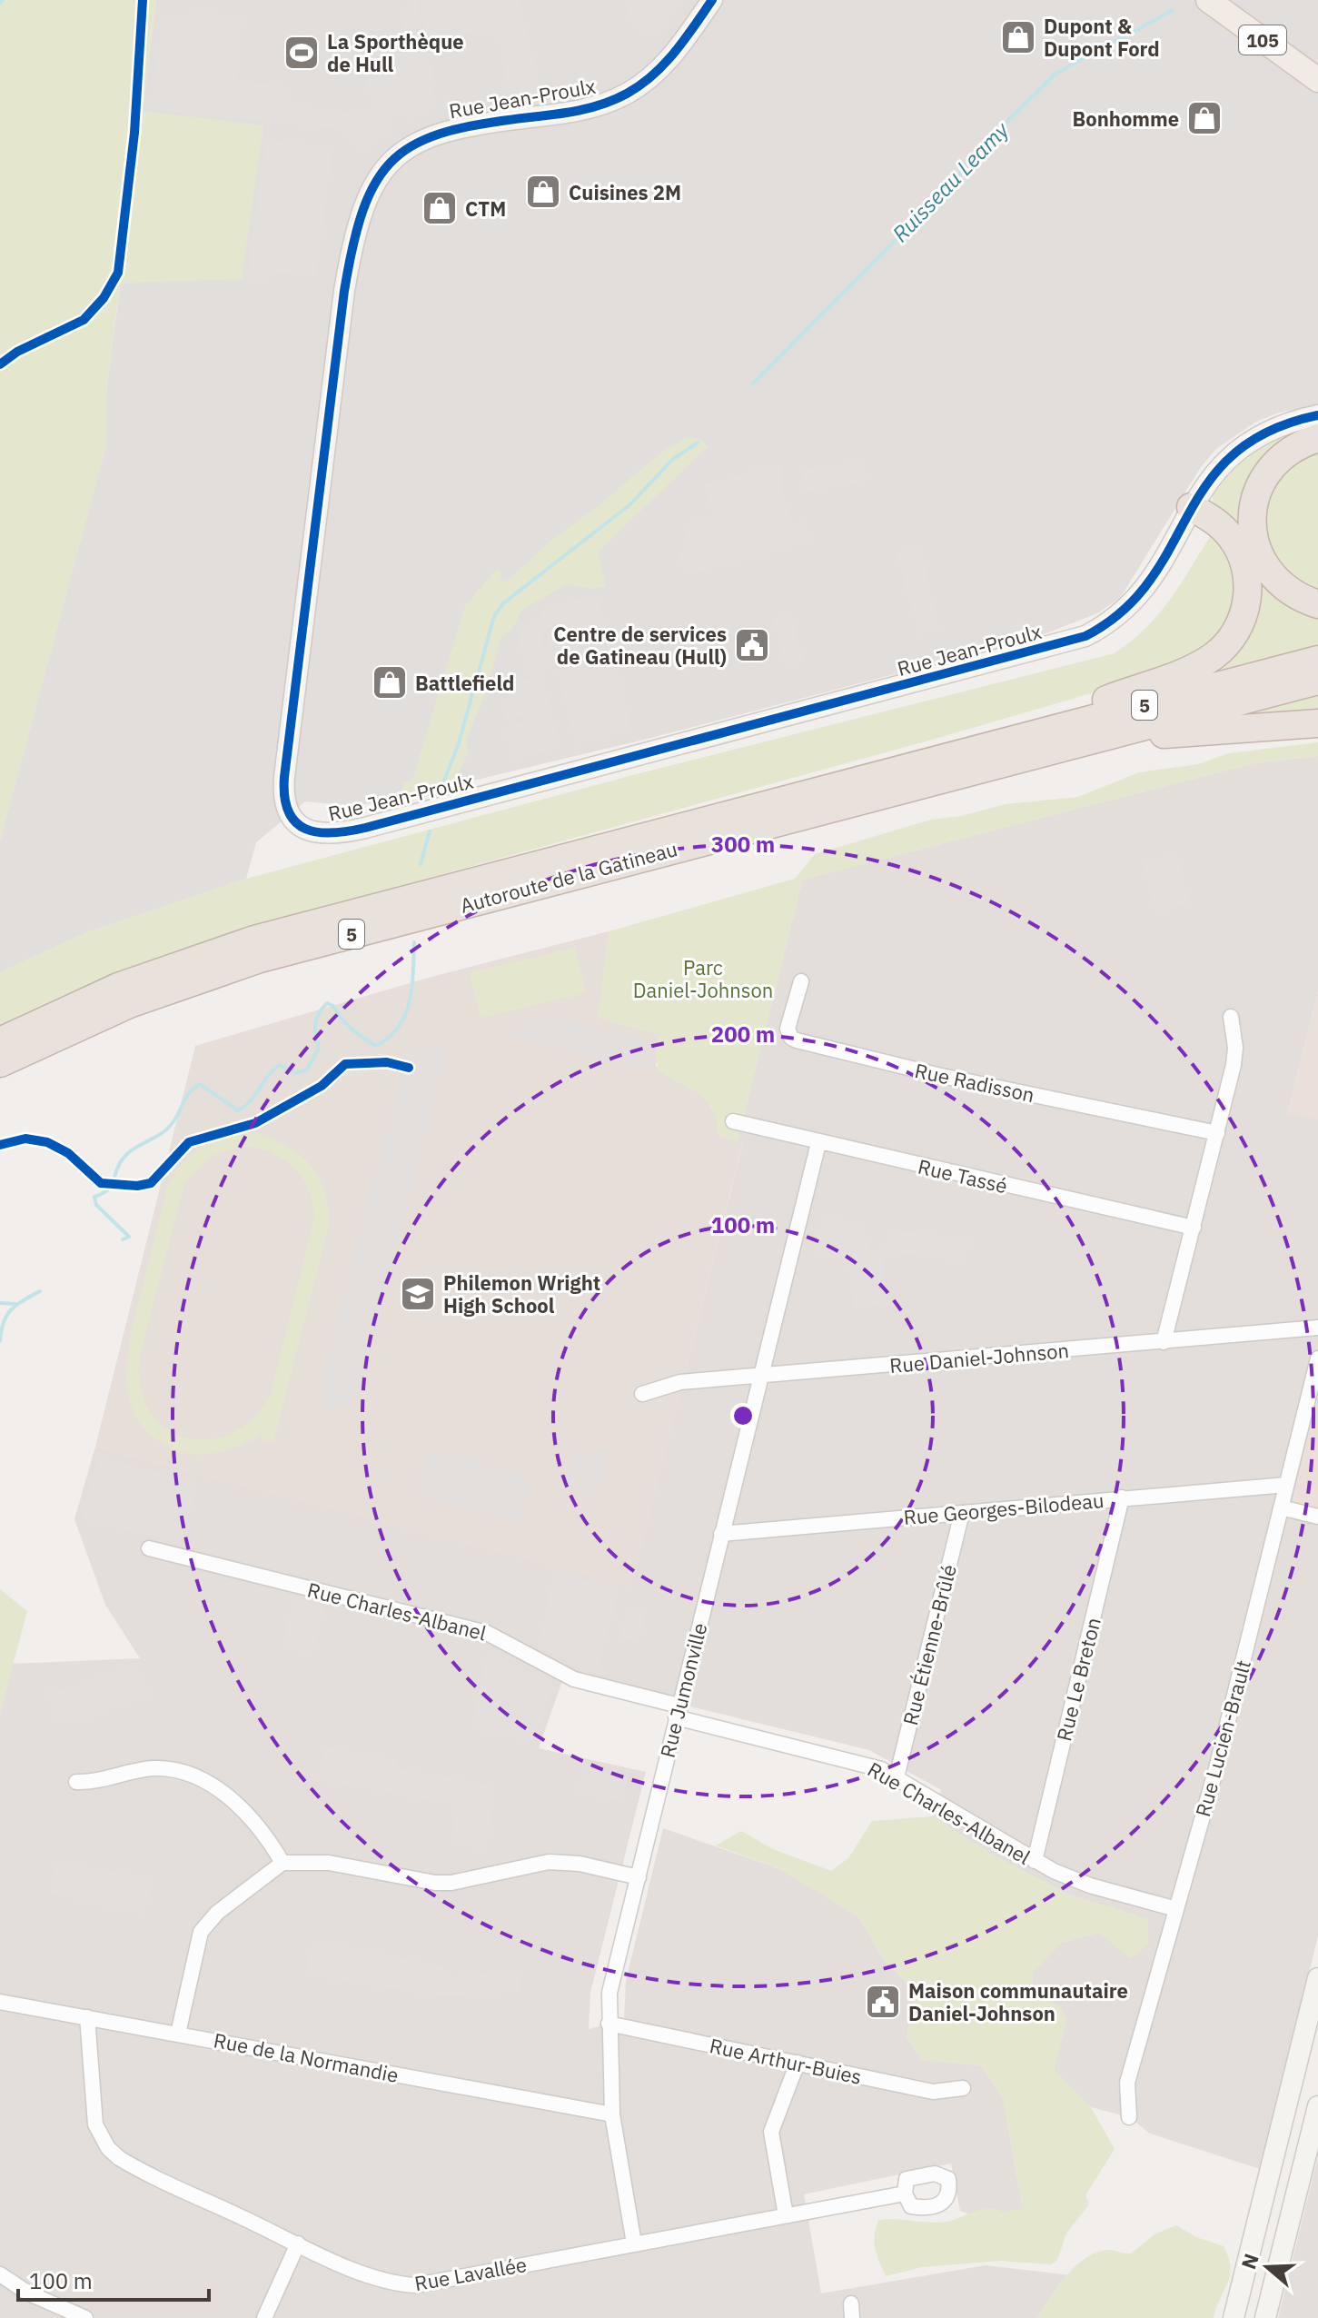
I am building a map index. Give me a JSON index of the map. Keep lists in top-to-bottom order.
{
  "streets": {
    "highway": ["5", "Autoroute de la Gatineau"],
    "main road": ["105"],
    "street": [
      "Rue Jean-Proulx",
      "Rue Radisson",
      "Rue Tassé",
      "Rue Daniel-Johnson",
      "Rue Georges-Bilodeau",
      "Rue Charles-Albanel",
      "Rue Étienne-Brûlé",
      "Rue Le Breton",
      "Rue Jumonville",
      "Rue Lucien-Brault",
      "Rue de la Normandie",
      "Rue Arthur-Buies",
      "Rue Lavallée"
    ]
  },
  "crossings": [
    ["Rue Tassé", "Rue Jumonville"],
    ["Rue Daniel-Johnson", "Rue Jumonville"],
    ["Rue Georges-Bilodeau", "Rue Étienne-Brûlé"],
    ["Rue Georges-Bilodeau", "Rue Le Breton"],
    ["Rue Georges-Bilodeau", "Rue Jumonville"],
    ["Rue Georges-Bilodeau", "Rue Lucien-Brault"],
    ["Rue Charles-Albanel", "Rue Étienne-Brûlé"],
    ["Rue Charles-Albanel", "Rue Le Breton"],
    ["Rue Charles-Albanel", "Rue Jumonville"],
    ["Rue Charles-Albanel", "Rue Lucien-Brault"],
    ["Rue Jumonville", "Rue de la Normandie"],
    ["Rue Jumonville", "Rue Arthur-Buies"],
    ["Rue Jumonville", "Rue Lavallée"],
    ["Rue de la Normandie", "Rue Lavallée"]
  ],
  "water": ["Ruisseau Leamy"],
  "parks": ["Parc Daniel-Johnson"],
  "places": {
    "shop": [
      "Dupont & Dupont Ford",
      "Bonhomme",
      "Cuisines 2M",
      "CTM",
      "Battlefield"
    ],
    "sports": ["La Sporthèque de Hull"],
    "public building": ["Centre de services de Gatineau (Hull)", "Maison communautaire Daniel-Johnson"],
    "school or university": ["Philemon Wright High School"]
  },
  "scale_bar": "100 m",
  "north": "left",
  "rings": ["300 m", "200 m", "100 m"]
}
